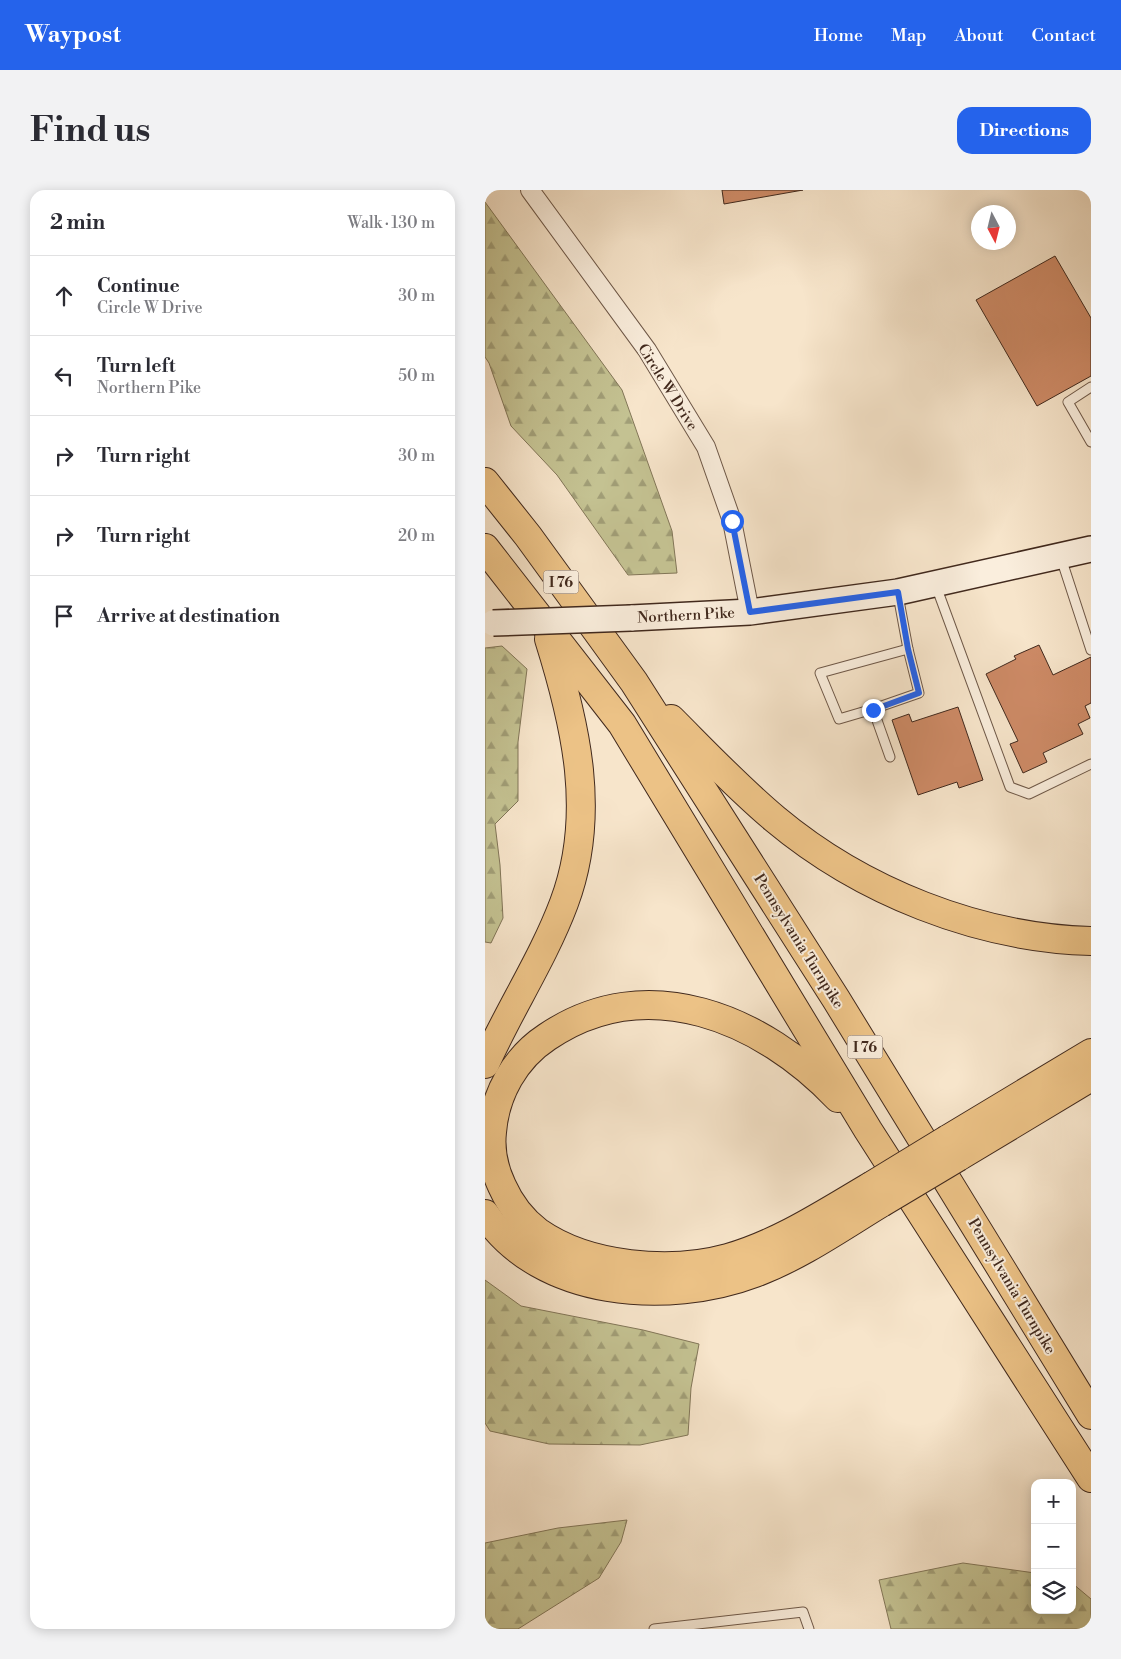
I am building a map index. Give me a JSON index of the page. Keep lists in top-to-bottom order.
{
  "streets": {
    "highway": ["I 76", "Pennsylvania Turnpike"],
    "main road": ["Northern Pike"],
    "street": ["Circle W Drive"]
  },
  "crossings": [
    ["Circle W Drive", "Northern Pike"]
  ],
  "north": "bottom",
  "page": {
    "header": "Waypost",
    "nav": [
      "Home",
      "Map",
      "About",
      "Contact"
    ],
    "buttons": "Directions",
    "title": "Find us",
    "heading": ["2 min", "Walk · 130 m"],
    "list": [
      ["Continue", "Circle W Drive", "30 m"],
      ["Turn left", "Northern Pike", "50 m"],
      ["Turn right", "30 m"],
      ["Turn right", "20 m"],
      "Arrive at destination"
    ],
    "map_buttons": ["+", "−"]
  }
}
